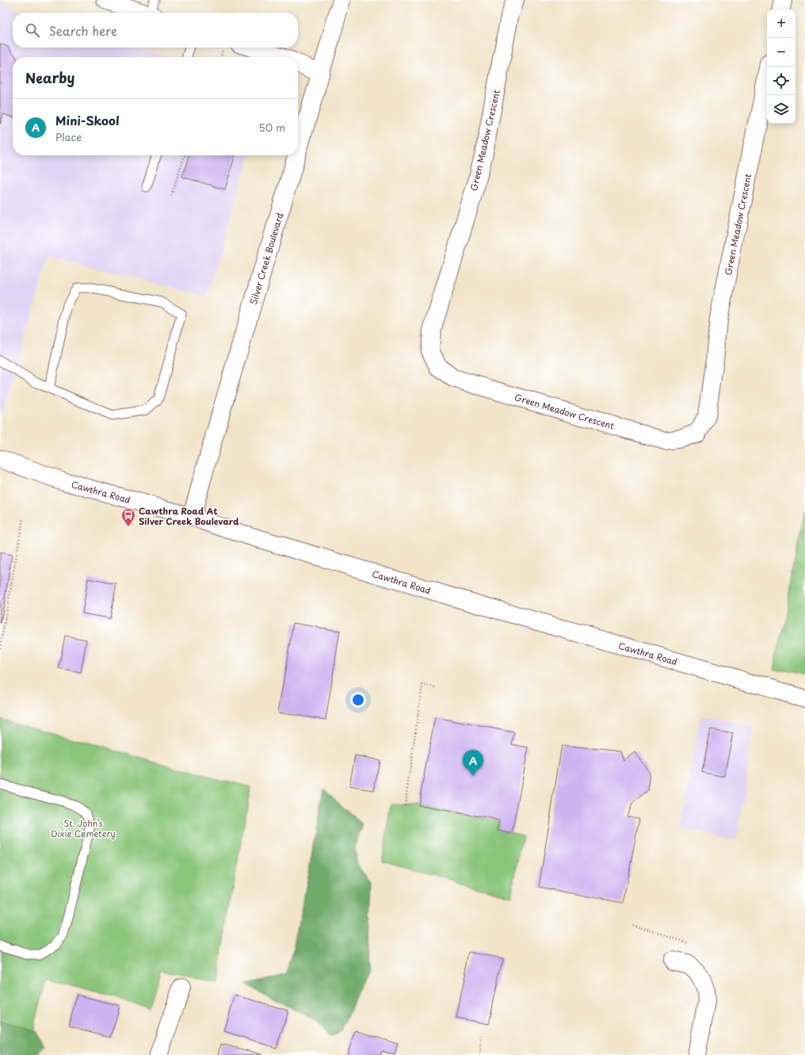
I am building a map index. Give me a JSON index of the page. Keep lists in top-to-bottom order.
{
  "streets": {
    "street": ["Green Meadow Crescent", "Silver Creek Boulevard", "Cawthra Road"]
  },
  "crossings": [
    ["Silver Creek Boulevard", "Cawthra Road"]
  ],
  "parks": ["St. John’s Dixie Cemetery"],
  "places": {
    "bus stop": ["Cawthra Road At Silver Creek Boulevard"]
  },
  "page": {
    "map_buttons": ["+", "−"],
    "search": "Search here",
    "heading": "Nearby",
    "list": [
      {
        "mark": "A",
        "name": "Mini-Skool",
        "note": "Place",
        "value": "50 m"
      }
    ],
    "pins": "A"
  }
}
